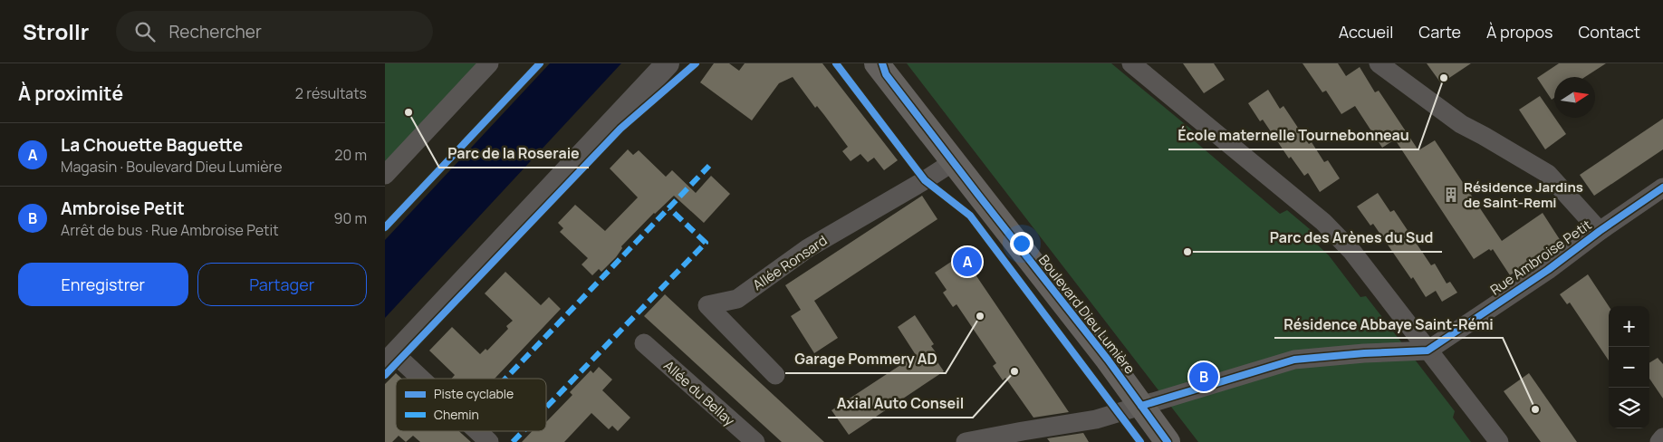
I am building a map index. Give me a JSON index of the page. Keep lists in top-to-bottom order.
{
  "streets": {
    "main road": ["Boulevard Dieu Lumière"],
    "street": ["Rue Ambroise Petit", "Allée Ronsard", "Allée du Bellay"]
  },
  "crossings": [
    ["Allée Ronsard", "Boulevard Dieu Lumière"]
  ],
  "places": {
    "other": [
      "École maternelle Tournebonneau",
      "Parc de la Roseraie",
      "Parc des Arènes du Sud",
      "Garage Pommery AD",
      "Axial Auto Conseil",
      "Résidence Abbaye Saint-Rémi"
    ],
    "building": ["Résidence Jardins de Saint-Remi"]
  },
  "legend": ["Piste cyclable", "Chemin"],
  "north": "right",
  "page": {
    "header": "Strollr",
    "search": "Rechercher",
    "nav": [
      "Accueil",
      "Carte",
      "À propos",
      "Contact"
    ],
    "heading": ["À proximité", "2 résultats"],
    "list": [
      {
        "mark": "A",
        "name": "La Chouette Baguette",
        "note": "Magasin · Boulevard Dieu Lumière",
        "value": "20 m"
      },
      {
        "mark": "B",
        "name": "Ambroise Petit",
        "note": "Arrêt de bus · Rue Ambroise Petit",
        "value": "90 m"
      }
    ],
    "pins": ["A", "B"],
    "buttons": ["Enregistrer", "Partager"],
    "map_buttons": ["+", "−"]
  }
}
